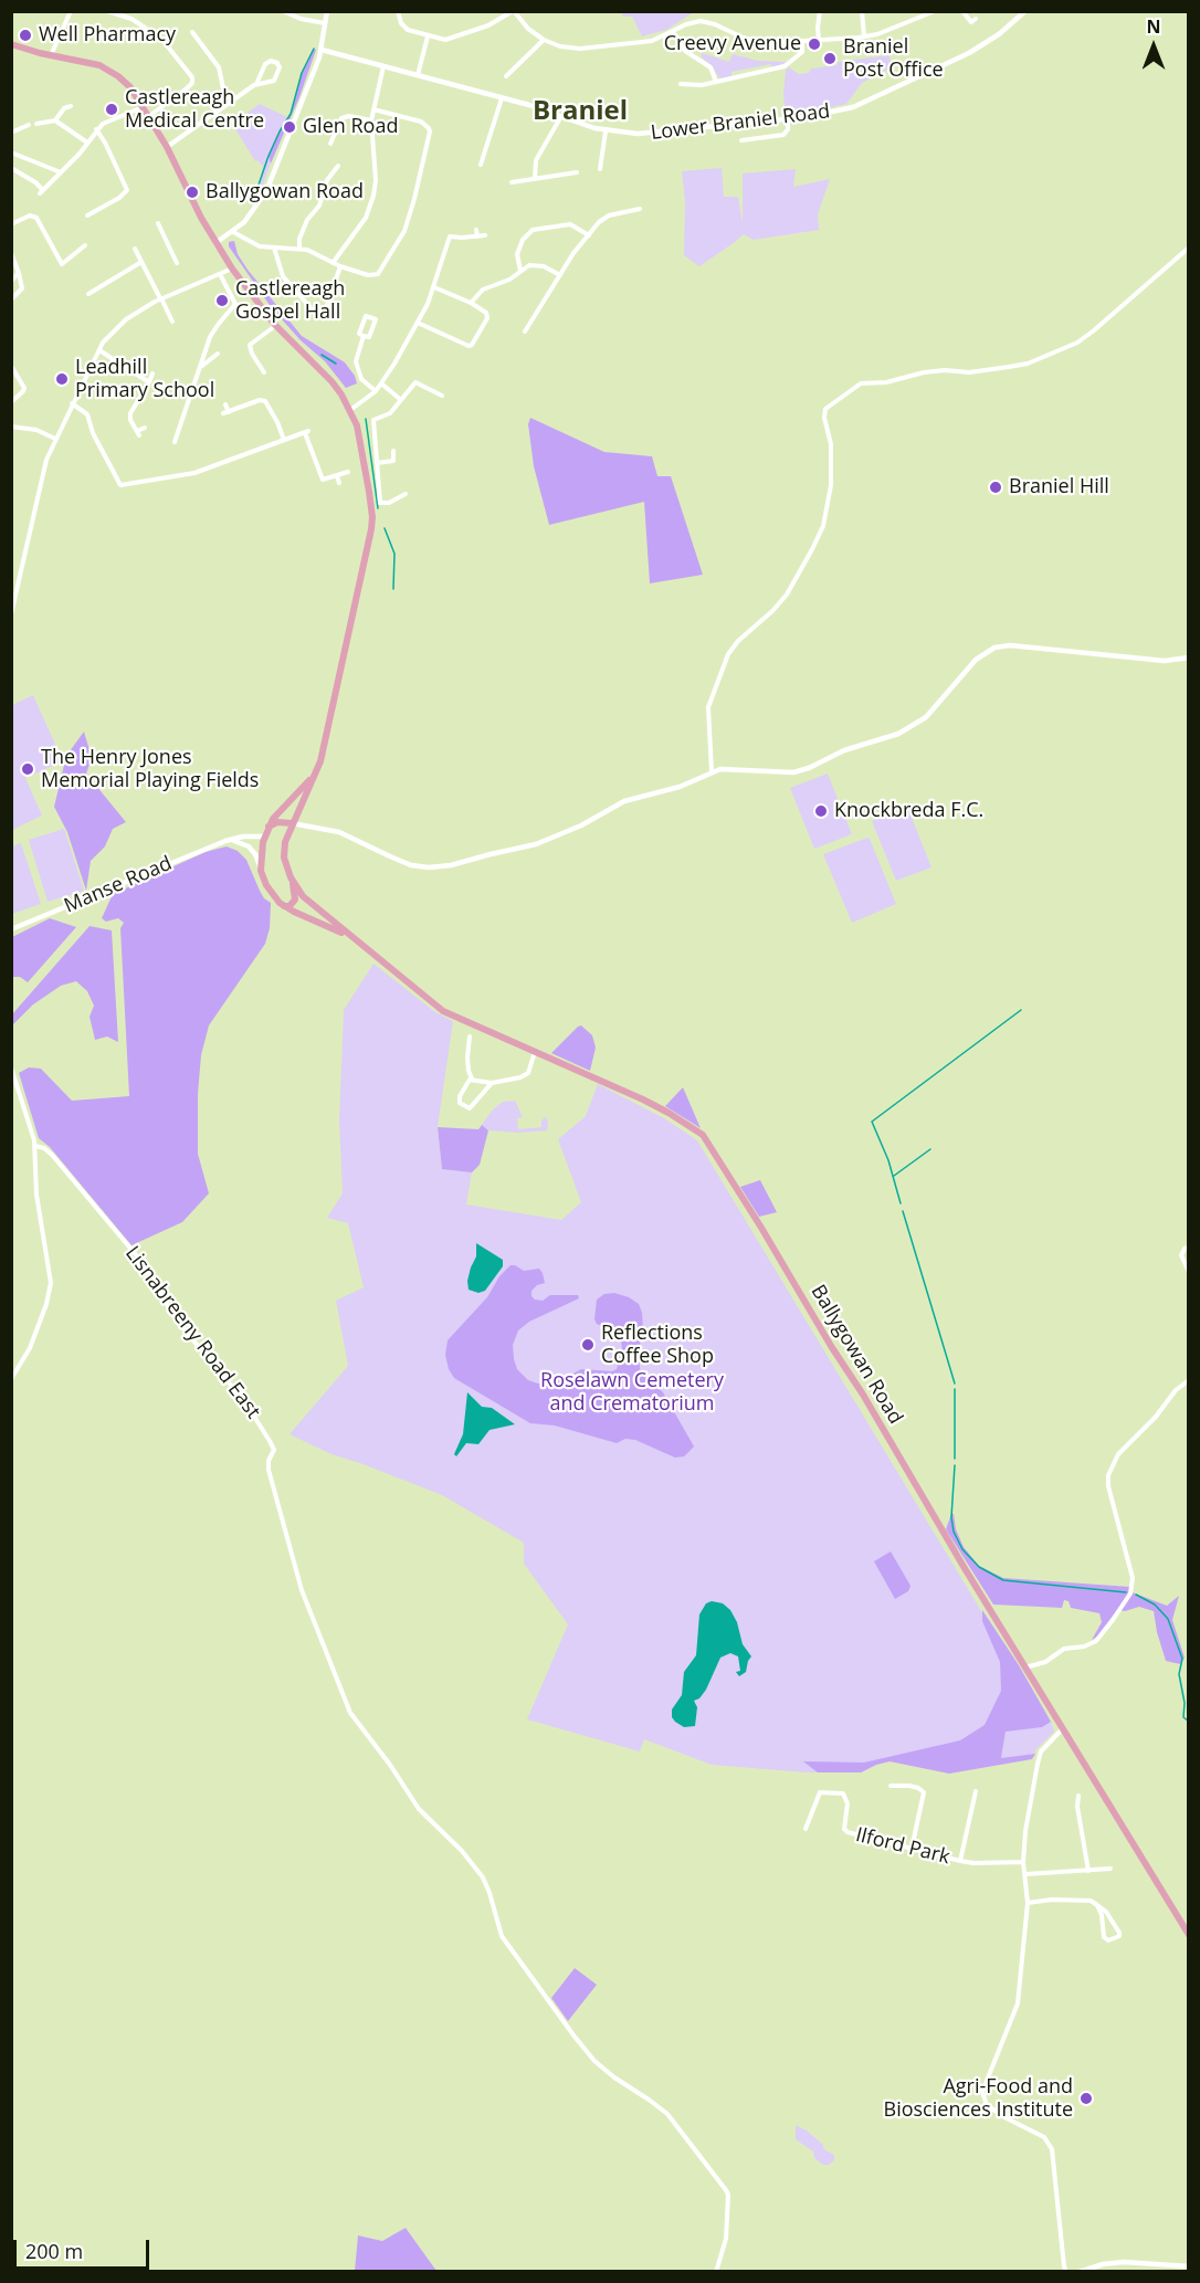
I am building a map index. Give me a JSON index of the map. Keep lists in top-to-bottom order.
{
  "streets": {
    "main road": ["Ballygowan Road"],
    "street": [
      "Lower Braniel Road",
      "Manse Road",
      "Lisnabreeny Road East",
      "Ilford Park"
    ]
  },
  "districts": ["Braniel"],
  "parks": ["Roselawn Cemetery and Crematorium"],
  "places": [
    "Well Pharmacy",
    "Creevy Avenue",
    "Braniel Post Office",
    "Castlereagh Medical Centre",
    "Glen Road",
    "Ballygowan Road",
    "Castlereagh Gospel Hall",
    "Leadhill Primary School",
    "Braniel Hill",
    "The Henry Jones Memorial Playing Fields",
    "Knockbreda F.C.",
    "Reflections Coffee Shop",
    "Agri-Food and Biosciences Institute"
  ],
  "scale_bar": "200 m",
  "north": "top"
}
